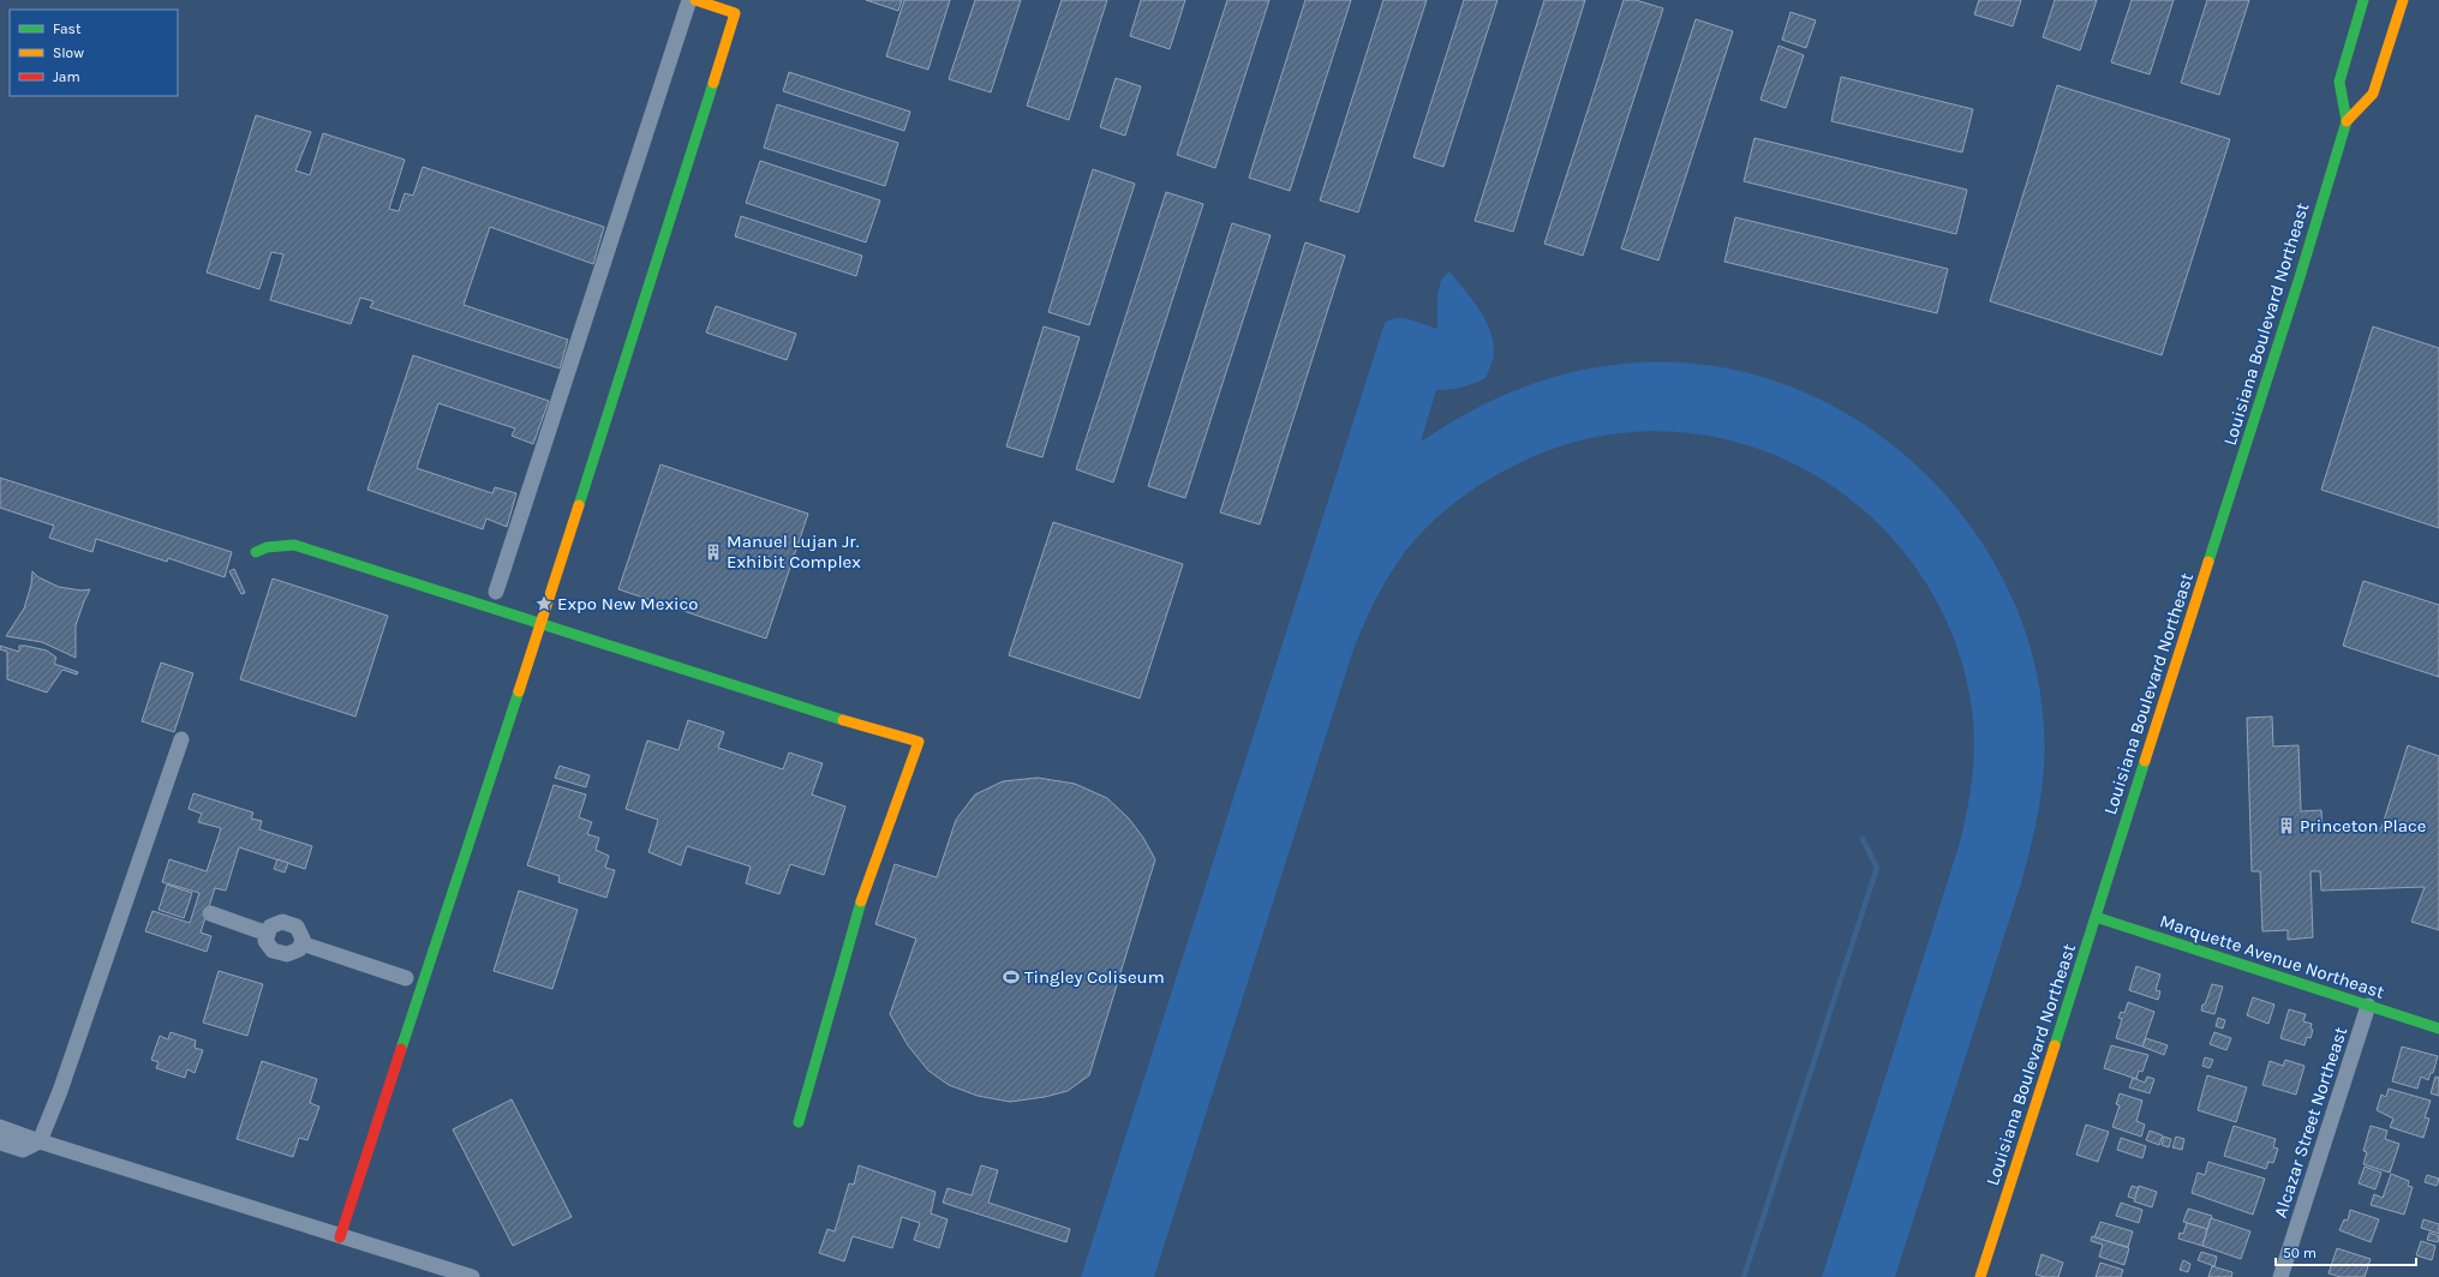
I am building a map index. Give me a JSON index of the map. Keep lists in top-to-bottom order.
{
  "streets": {
    "street": ["Louisiana Boulevard Northeast", "Marquette Avenue Northeast", "Alcazar Street Northeast"]
  },
  "crossings": [
    ["Louisiana Boulevard Northeast", "Marquette Avenue Northeast"],
    ["Marquette Avenue Northeast", "Alcazar Street Northeast"]
  ],
  "places": {
    "building": ["Manuel Lujan Jr. Exhibit Complex", "Princeton Place"],
    "place": ["Expo New Mexico"],
    "sports": ["Tingley Coliseum"]
  },
  "legend": ["Fast", "Slow", "Jam"],
  "scale_bar": "50 m"
}
